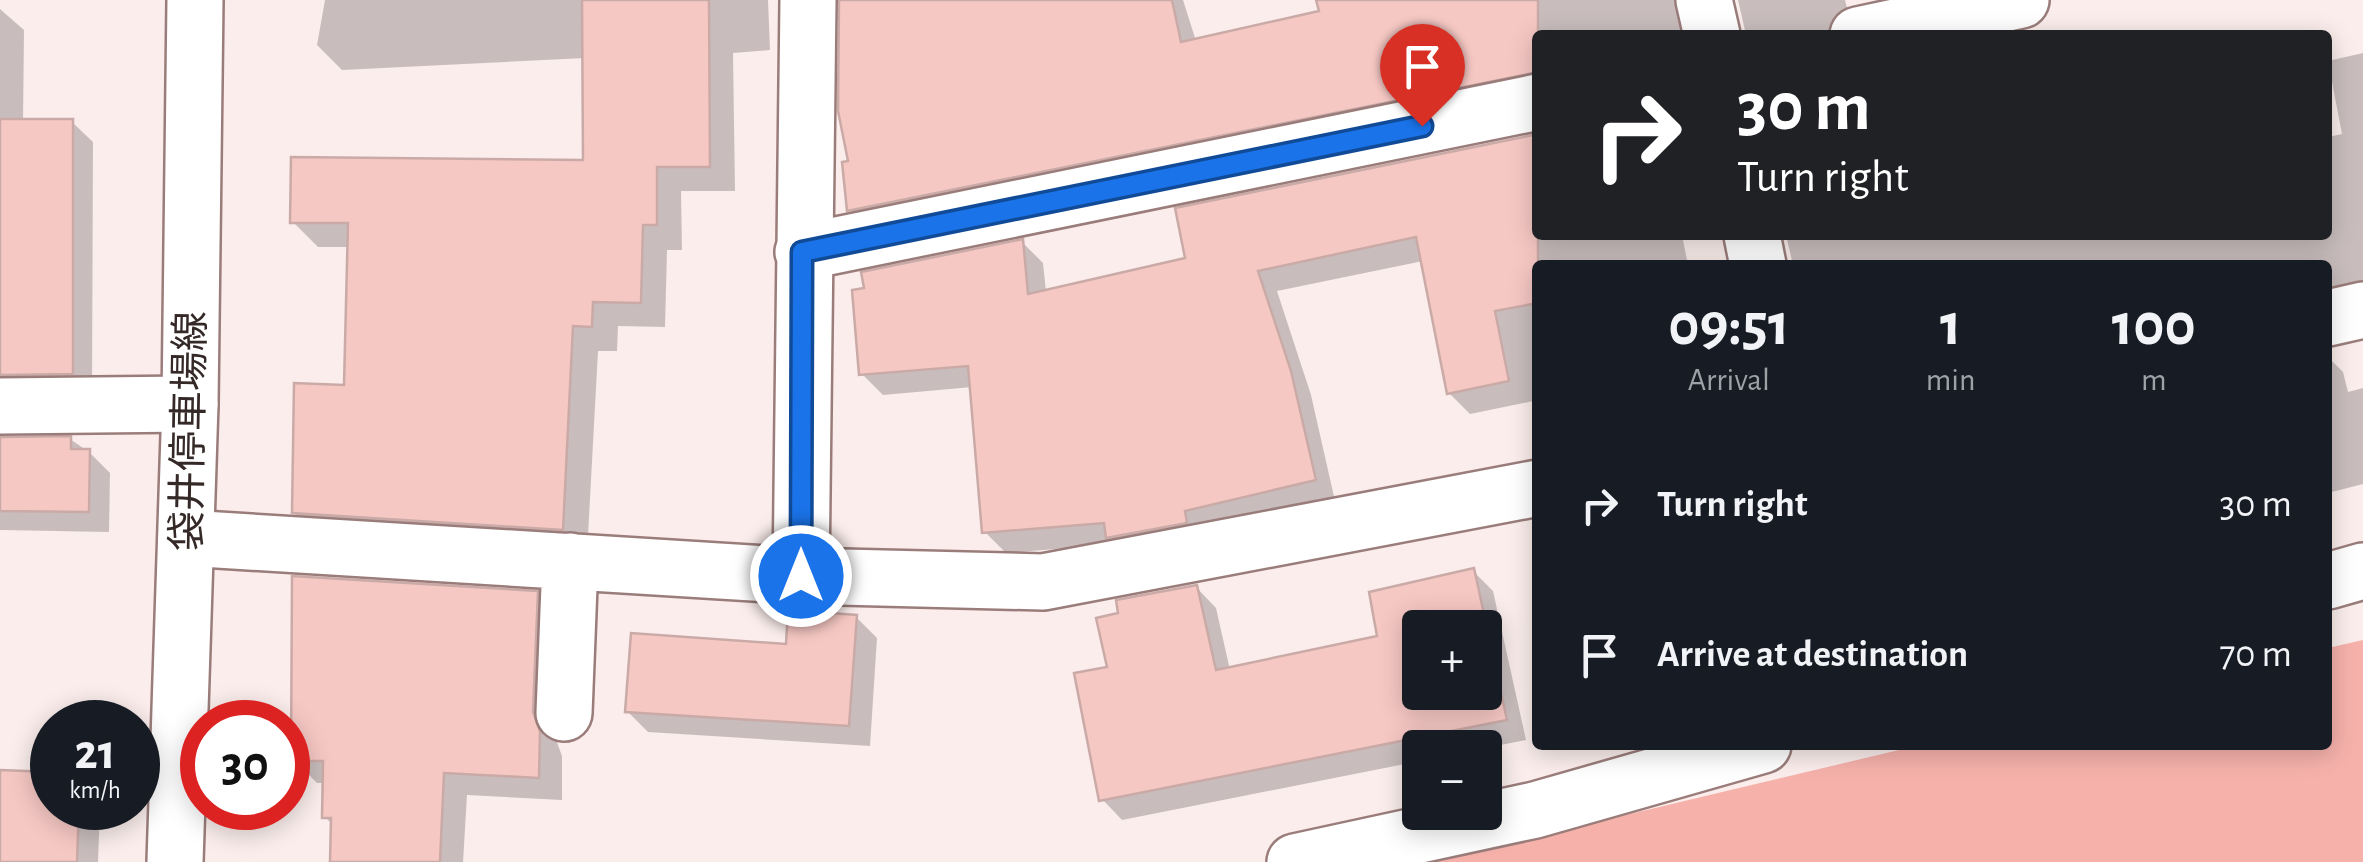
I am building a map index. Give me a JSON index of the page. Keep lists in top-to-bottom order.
{
  "streets": {
    "street": ["袋井停車場線"]
  },
  "page": {
    "turn": ["30 m", "Turn right"],
    "eta": [
      "09:51",
      "Arrival",
      "1",
      "min",
      "100",
      "m"
    ],
    "list": [
      {
        "name": "Turn right",
        "value": "30 m"
      },
      {
        "name": "Arrive at destination",
        "value": "70 m"
      }
    ],
    "map_buttons": ["+", "−"],
    "speed": "21 km/h",
    "limit": "30"
  }
}
